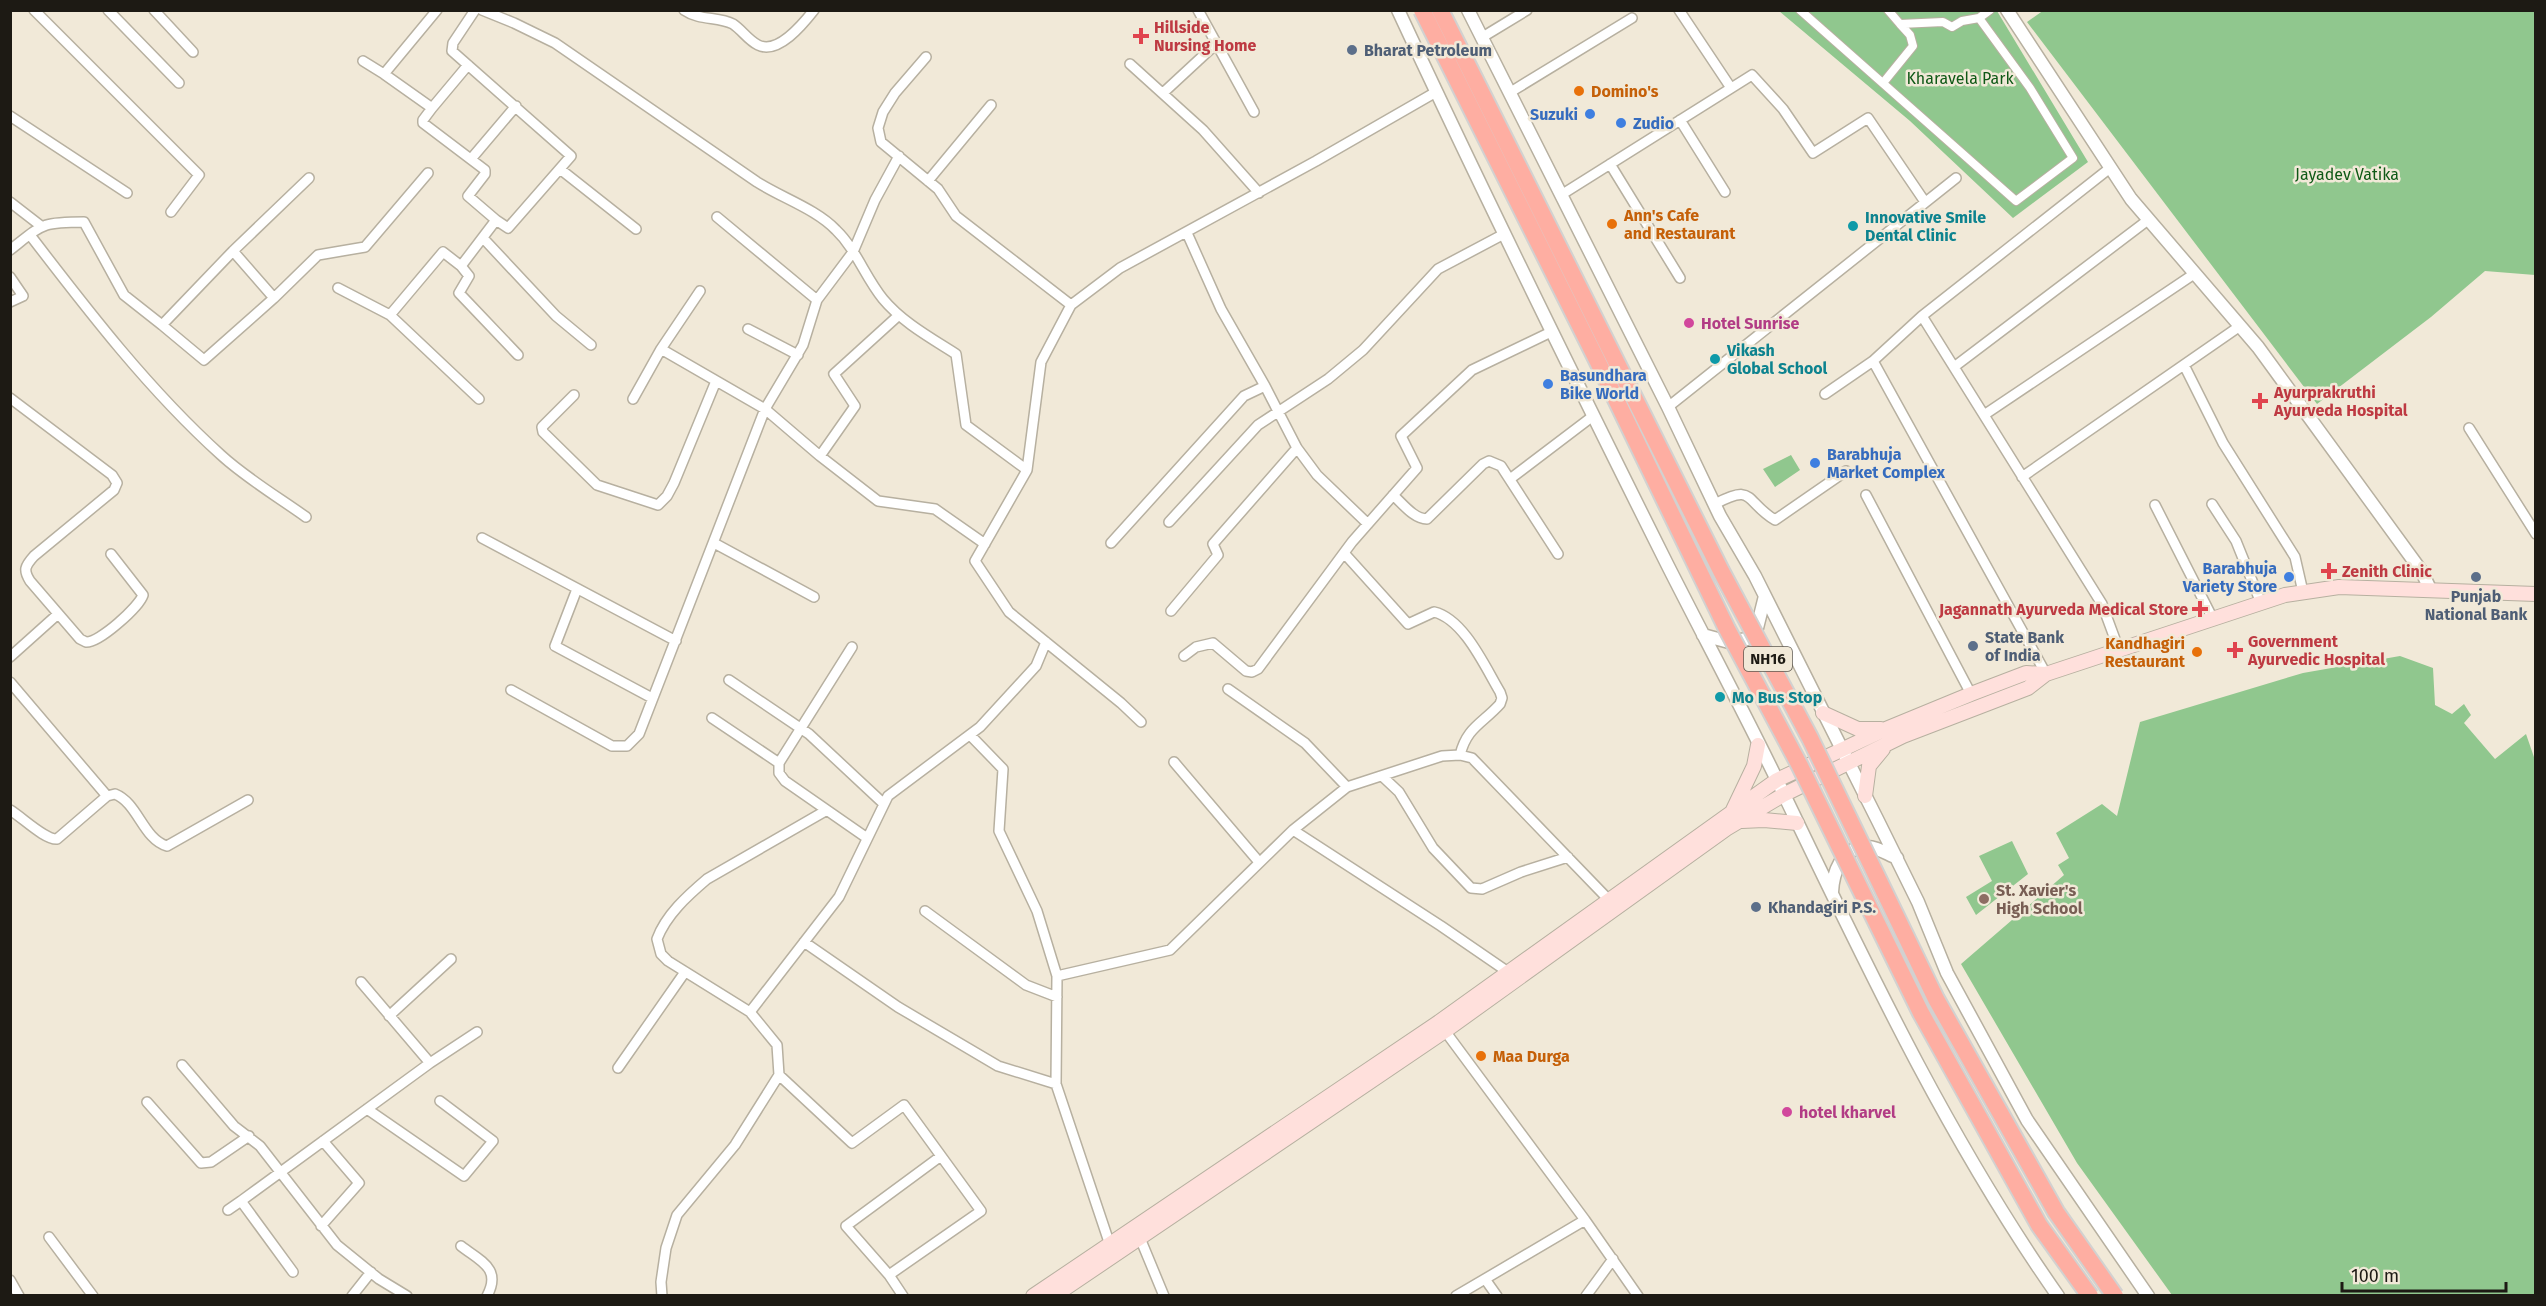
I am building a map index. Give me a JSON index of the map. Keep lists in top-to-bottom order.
{
  "streets": {
    "highway": ["NH16"]
  },
  "parks": ["Kharavela Park", "Jayadev Vatika"],
  "places": {
    "health": [
      "Hillside Nursing Home",
      "Ayurprakruthi Ayurveda Hospital",
      "Zenith Clinic",
      "Jagannath Ayurveda Medical Store",
      "Government Ayurvedic Hospital"
    ],
    "other": [
      "Bharat Petroleum",
      "Domino's",
      "Suzuki",
      "Zudio",
      "Ann's Cafe and Restaurant",
      "Innovative Smile Dental Clinic",
      "Hotel Sunrise",
      "Vikash Global School",
      "Basundhara Bike World",
      "Barabhuja Market Complex",
      "Barabhuja Variety Store",
      "Punjab National Bank",
      "State Bank of India",
      "Kandhagiri Restaurant",
      "Mo Bus Stop",
      "St. Xavier's High School",
      "Khandagiri P.S.",
      "Maa Durga",
      "hotel kharvel"
    ]
  },
  "scale_bar": "100 m"
}
